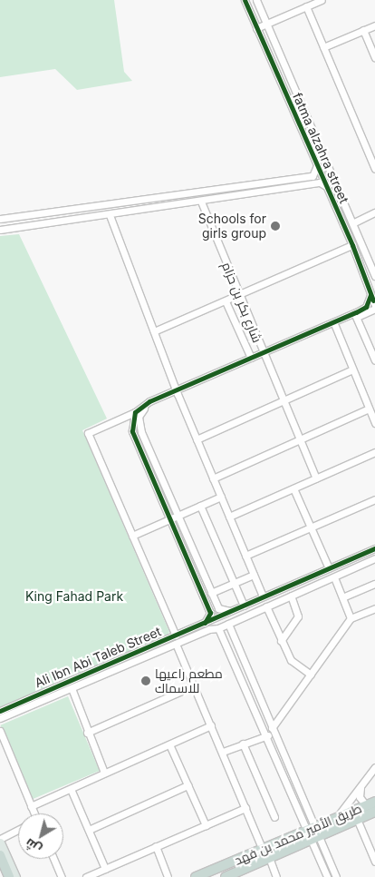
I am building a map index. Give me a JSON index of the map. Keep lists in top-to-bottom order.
{
  "streets": {
    "highway": ["طريق الأمير محمد بن فهد"],
    "street": ["fatma alzahra street", "شارع بكر بن حزام", "Ali Ibn Abi Taleb Street"]
  },
  "parks": ["King Fahad Park"],
  "places": ["Schools for girls group", "مطعم راعيها للاسماك"],
  "north": "bottom left"
}
